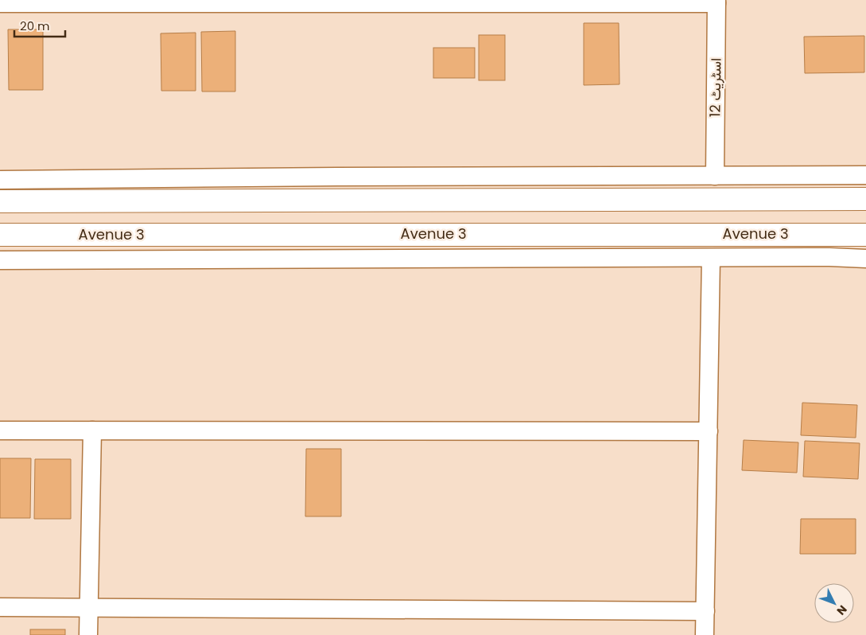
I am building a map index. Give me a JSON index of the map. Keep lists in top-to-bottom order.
{
  "streets": {
    "main road": ["Avenue 3"],
    "street": ["اسٹریٹ 12"]
  },
  "scale_bar": "20 m",
  "north": "bottom right"
}
